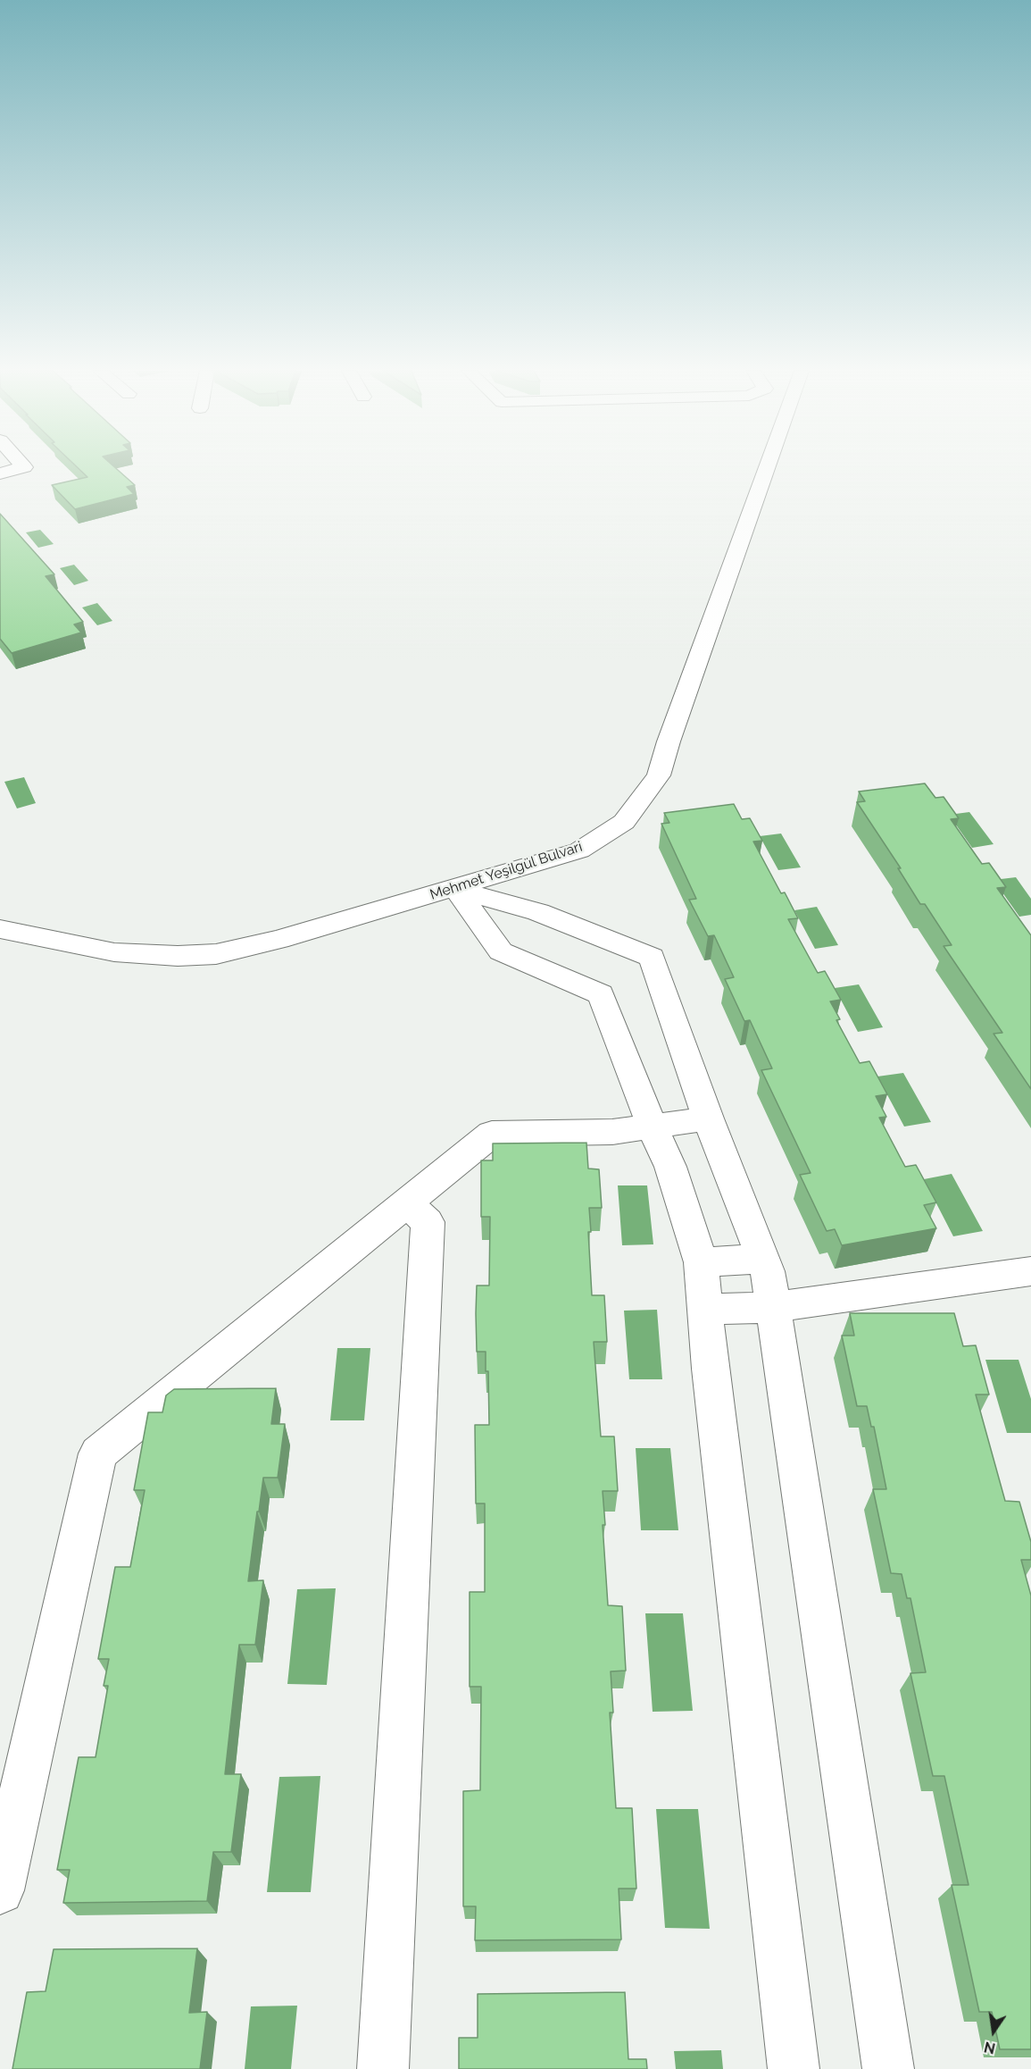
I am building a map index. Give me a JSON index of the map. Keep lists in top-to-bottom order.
{
  "streets": {
    "street": ["Mehmet Yeşilgül Bulvari"]
  },
  "north": "bottom"
}
